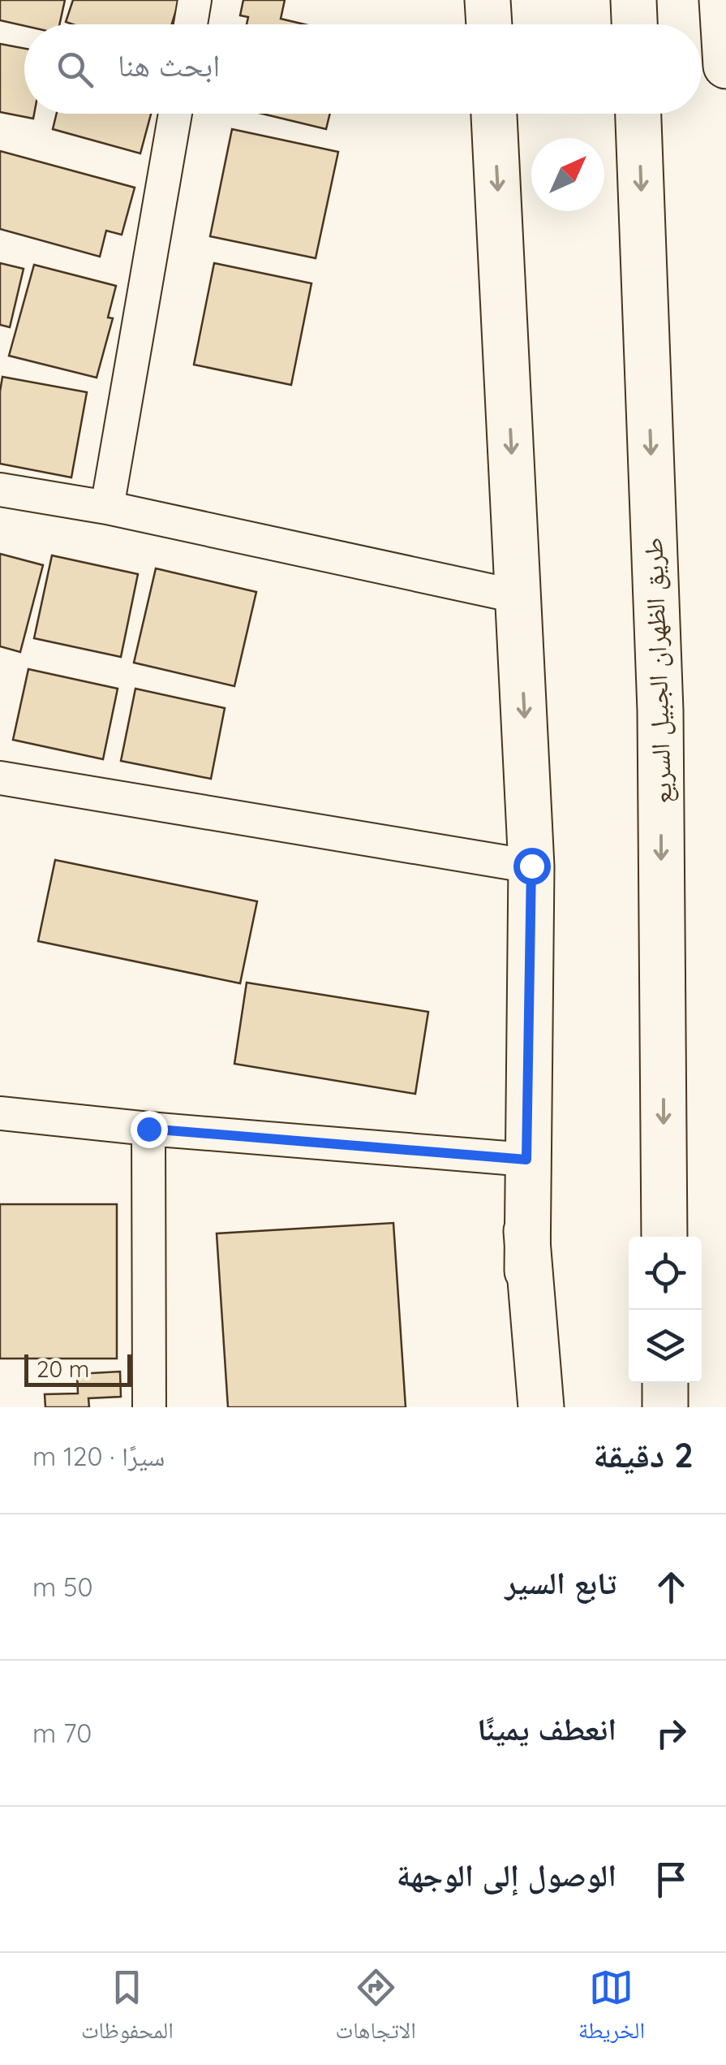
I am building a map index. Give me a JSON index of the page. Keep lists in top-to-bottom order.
{
  "streets": {
    "main road": ["طريق الظهران الجبيل السريع"]
  },
  "scale_bar": "20 m",
  "north": "top right",
  "page": {
    "search": "ابحث هنا",
    "scale": "20 m",
    "heading": ["2 دقيقة", "سيرًا · 120 m"],
    "list": [
      ["تابع السير", "50 m"],
      ["انعطف يمينًا", "70 m"],
      "الوصول إلى الوجهة"
    ],
    "nav": ["الخريطة", "الاتجاهات", "المحفوظات"]
  }
}
